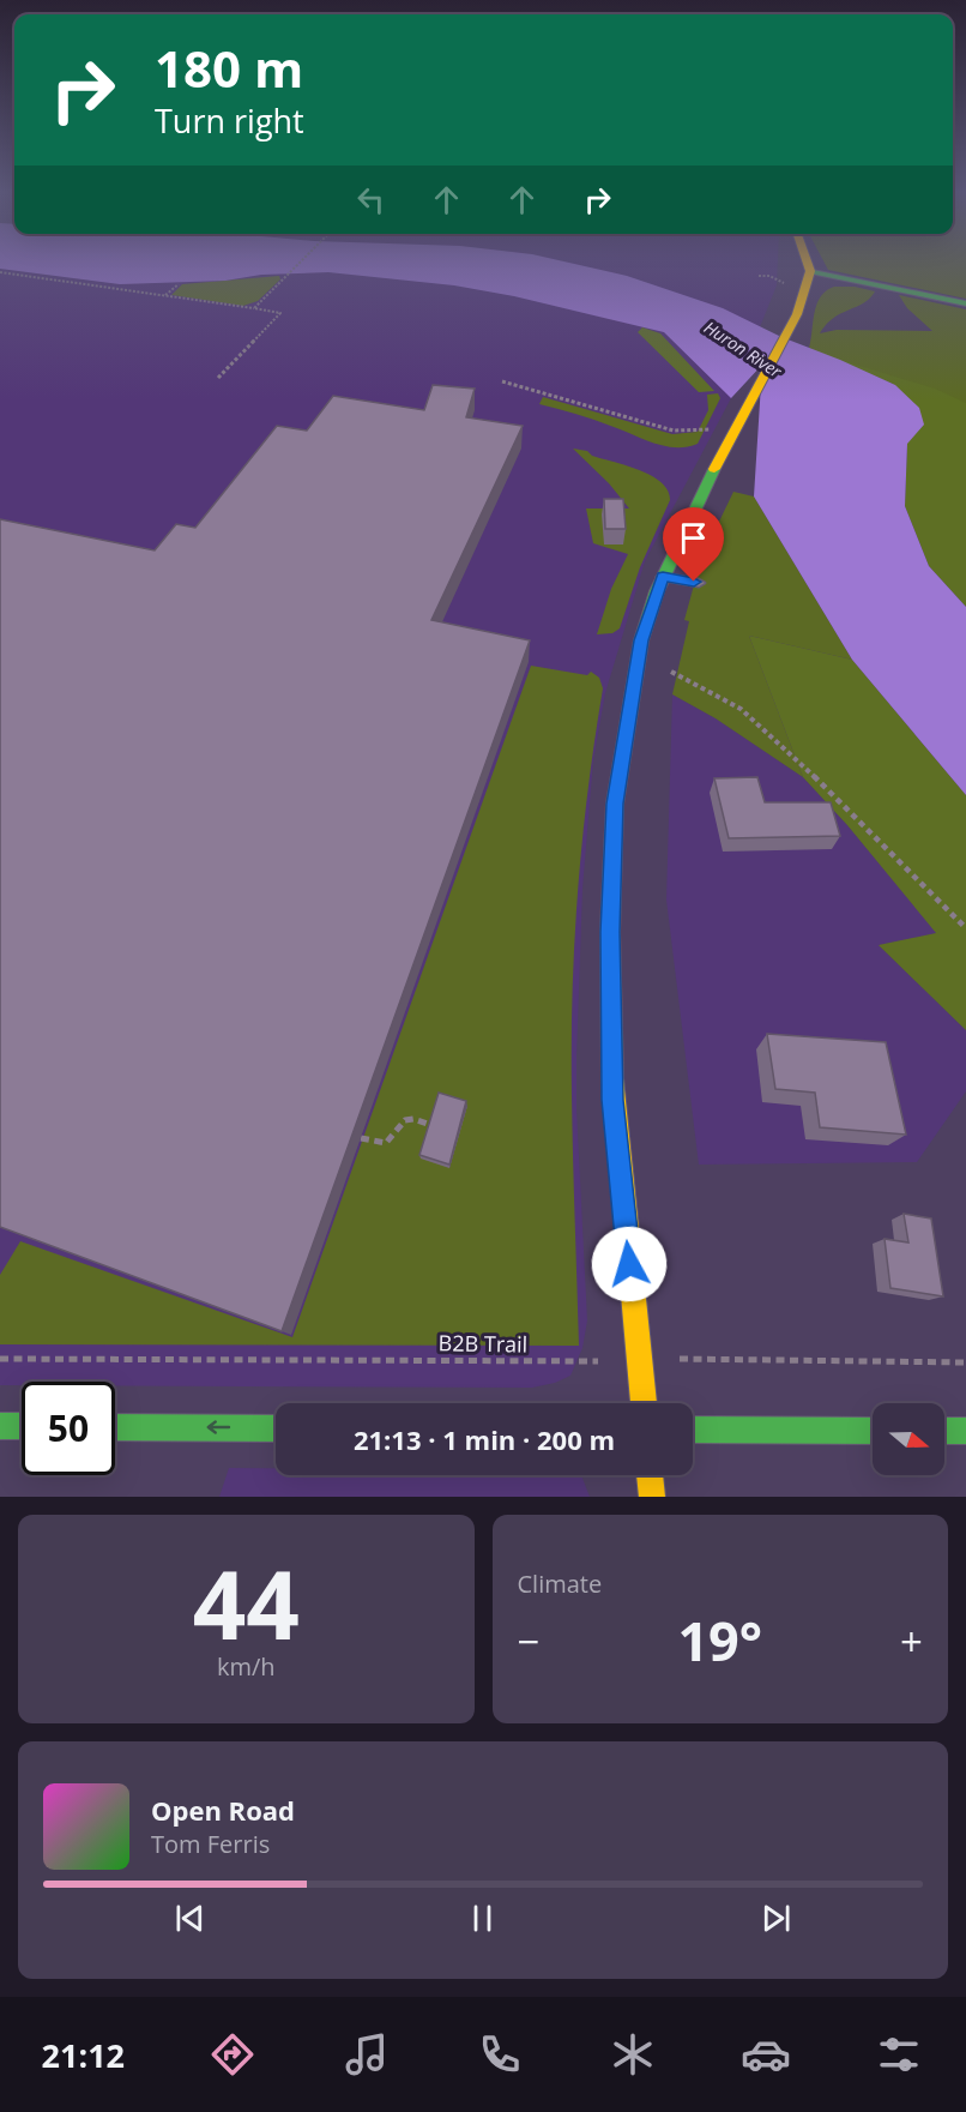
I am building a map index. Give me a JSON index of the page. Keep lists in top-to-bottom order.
{
  "streets": {
    "path": ["B2B Trail"]
  },
  "water": ["Huron River"],
  "north": "right",
  "page": {
    "turn": ["180 m", "Turn right"],
    "limit": "50",
    "trip": "21:13 · 1 min · 200 m",
    "tile": [
      ["44", "km/h"],
      "Climate"
    ],
    "heat": ["−", "19°", "+"],
    "song": ["Open Road", "Tom Ferris"],
    "tabs": "21:12"
  }
}
